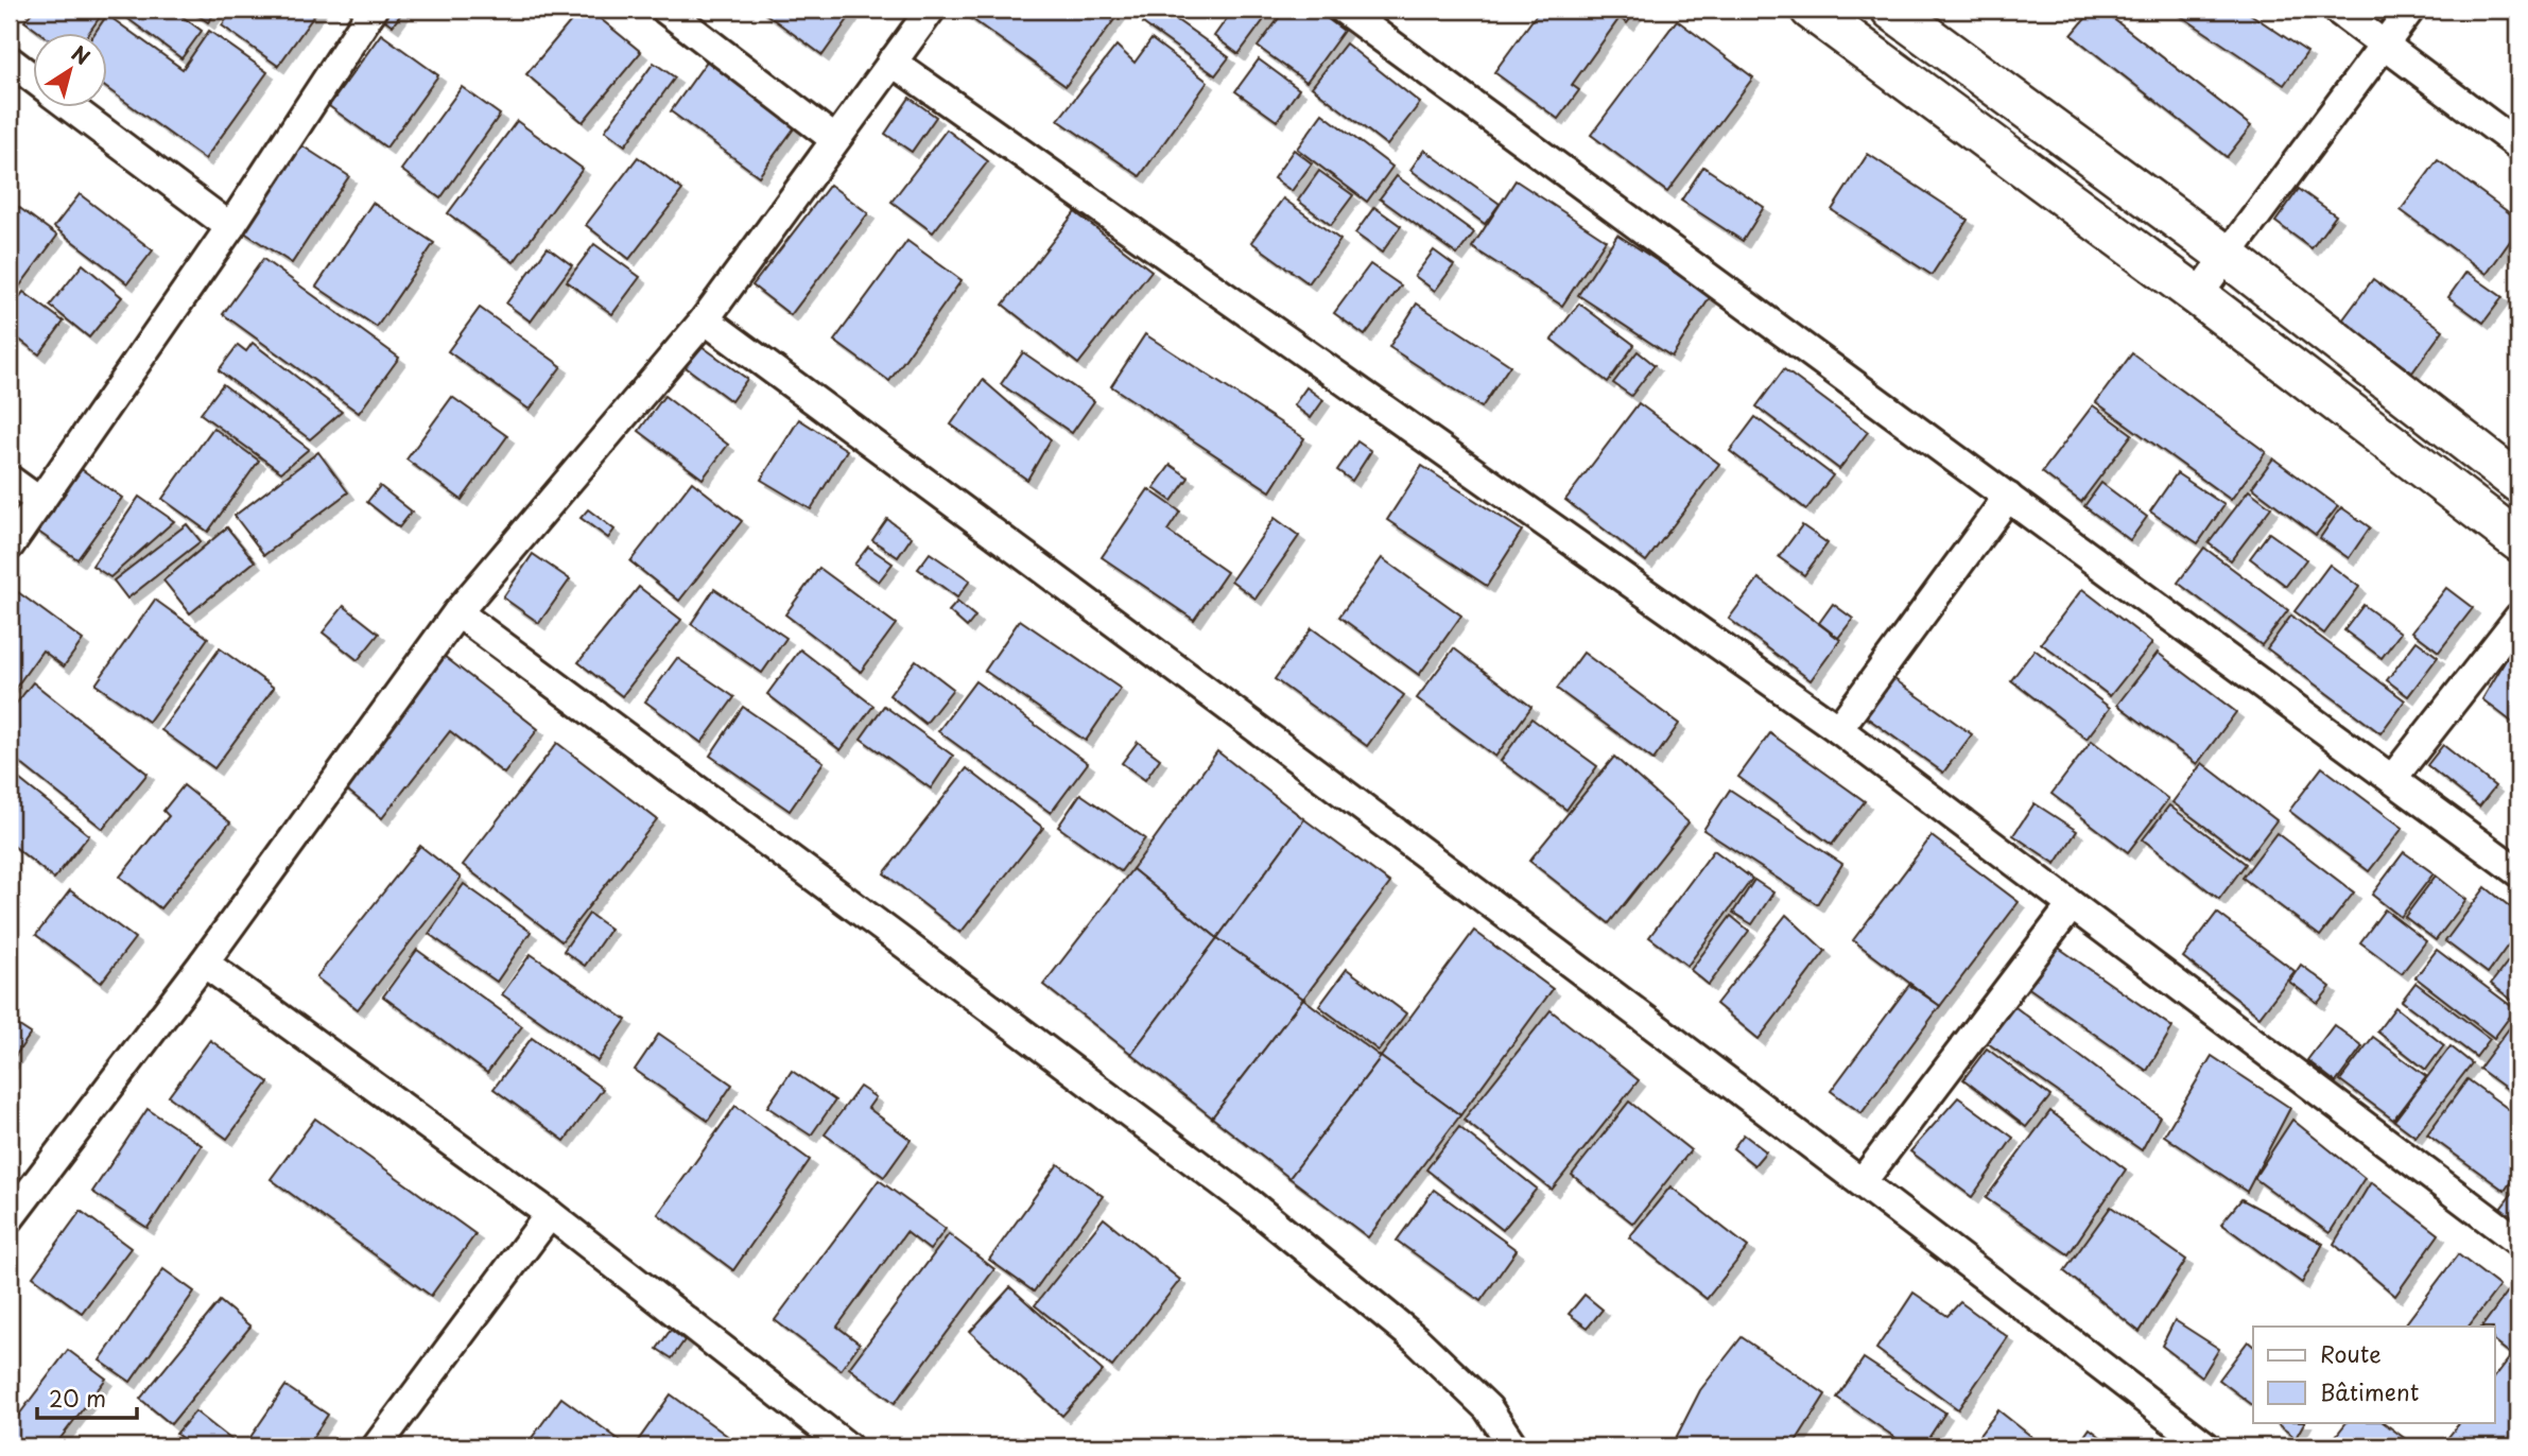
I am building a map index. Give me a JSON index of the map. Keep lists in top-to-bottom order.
{
  "legend": ["Route", "Bâtiment"],
  "scale_bar": "20 m",
  "north": "top right"
}
